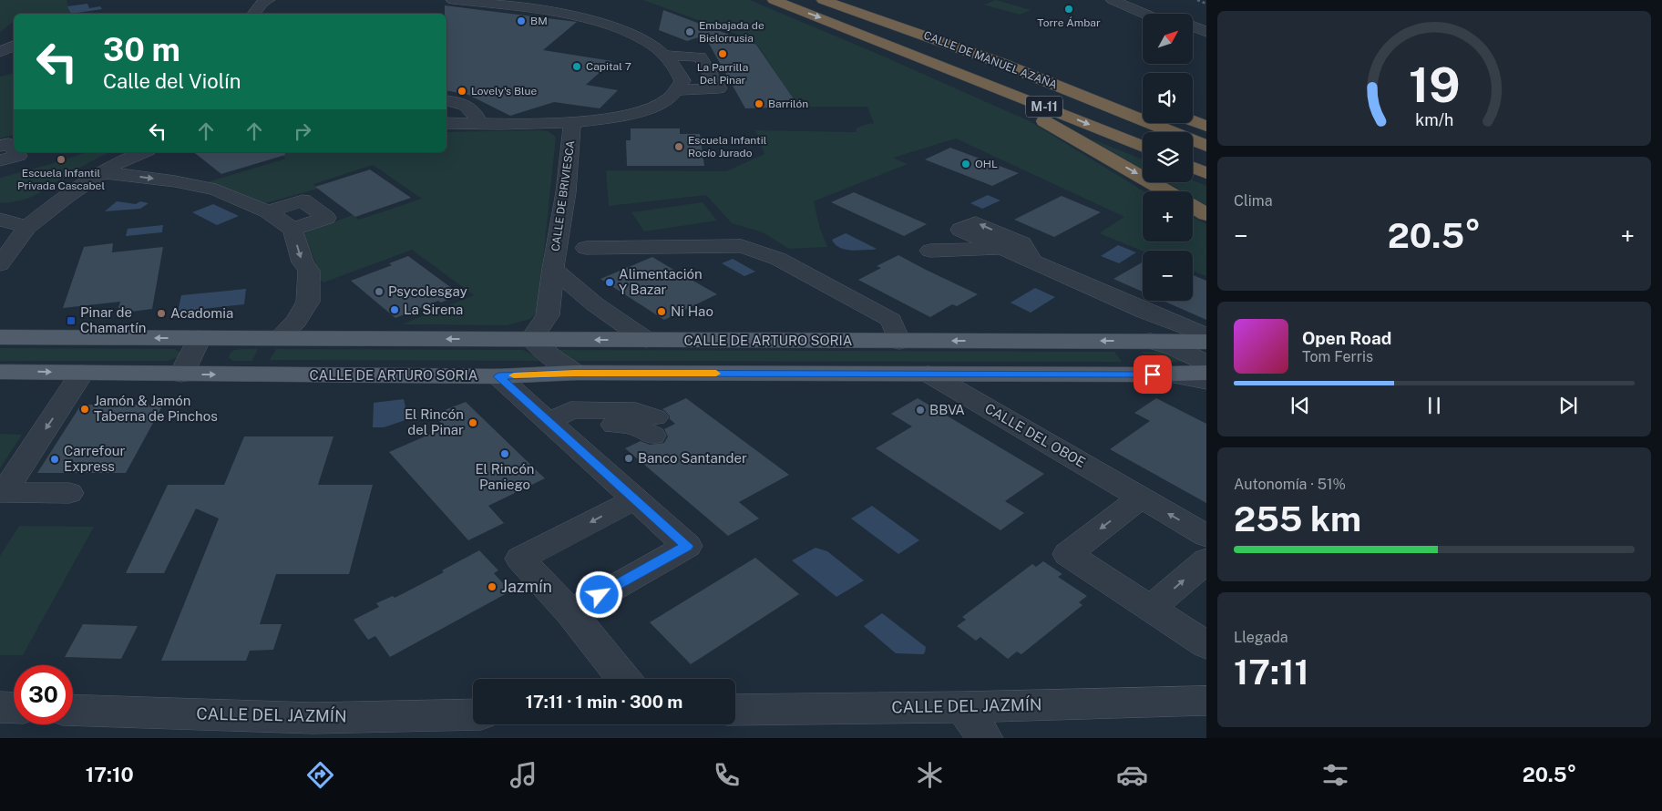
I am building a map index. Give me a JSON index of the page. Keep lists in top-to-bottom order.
{
  "streets": {
    "highway": ["CALLE DE MANUEL AZAÑA", "M-11"],
    "main road": ["CALLE DE ARTURO SORIA"],
    "street": ["CALLE DE BRIVIESCA", "CALLE DEL OBOE", "CALLE DEL JAZMÍN"]
  },
  "crossings": [
    ["CALLE DE BRIVIESCA", "CALLE DE ARTURO SORIA"],
    ["CALLE DE ARTURO SORIA", "CALLE DEL OBOE"]
  ],
  "places": {
    "other": [
      "Torre Ámbar",
      "BM",
      "Embajada de Bielorrusia",
      "La Parrilla Del Pinar",
      "Capital 7",
      "Lovely's Blue",
      "Barrilón",
      "Escuela Infantil Rocío Jurado",
      "Escuela Infantil Privada Cascabel",
      "OHL",
      "Alimentación Y Bazar",
      "Psycolesgay",
      "La Sirena",
      "Ni Hao",
      "Acadomia",
      "Jamón & Jamón Taberna de Pinchos",
      "BBVA",
      "El Rincón del Pinar",
      "El Rincón Paniego",
      "Banco Santander",
      "Carrefour Express",
      "Jazmín"
    ],
    "transit": ["Pinar de Chamartín"]
  },
  "north": "top right",
  "page": {
    "map_buttons": ["+", "−"],
    "turn": ["30 m", "Calle del Violín"],
    "tile": [
      "Clima",
      ["Autonomía · 51%", "255 km"],
      ["Llegada", "17:11"]
    ],
    "heat": ["−", "20.5°", "+"],
    "song": ["Open Road", "Tom Ferris"],
    "limit": "30",
    "trip": "17:11 · 1 min · 300 m",
    "tabs": ["17:10", "20.5°"],
    "gauge": ["19", "km/h"]
  }
}
